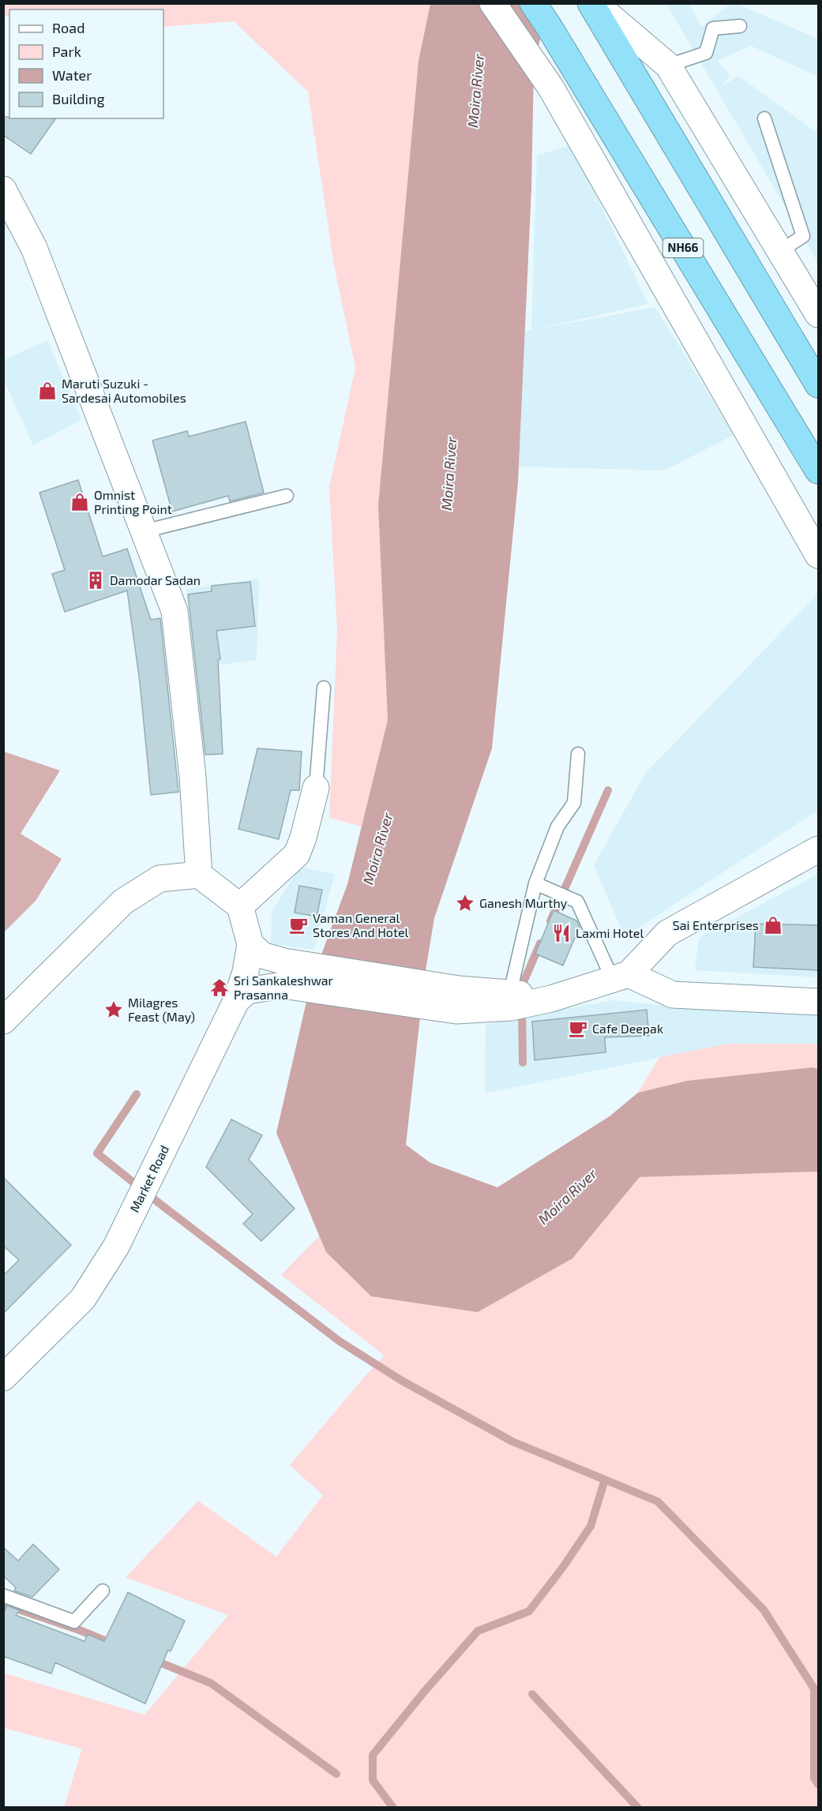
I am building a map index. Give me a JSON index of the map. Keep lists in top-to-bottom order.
{
  "streets": {
    "highway": ["NH66"],
    "street": ["Market Road"]
  },
  "water": ["Moira River"],
  "places": {
    "shop": ["Maruti Suzuki - Sardesai Automobiles", "Omnist Printing Point", "Sai Enterprises"],
    "building": ["Damodar Sadan"],
    "place": ["Ganesh Murthy", "Milagres Feast (May)"],
    "cafe": ["Vaman General Stores And Hotel", "Cafe Deepak"],
    "restaurant": ["Laxmi Hotel"],
    "temple": ["Sri Sankaleshwar Prasanna"]
  },
  "legend": [
    "Road",
    "Park",
    "Water",
    "Building"
  ]
}
